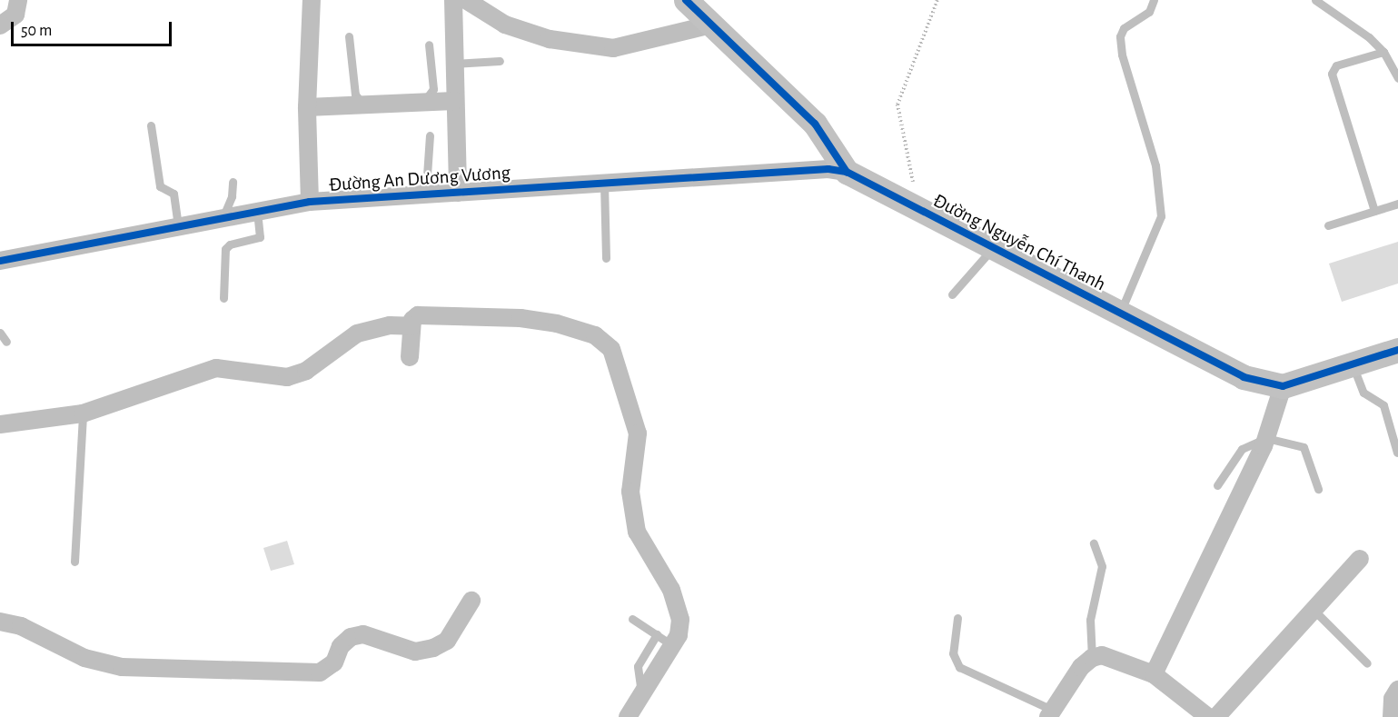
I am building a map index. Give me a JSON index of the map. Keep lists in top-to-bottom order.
{
  "streets": {
    "street": ["Đường An Dương Vương", "Đường Nguyễn Chí Thanh"]
  },
  "crossings": [
    ["Đường An Dương Vương", "Đường Nguyễn Chí Thanh"]
  ],
  "scale_bar": "50 m"
}
